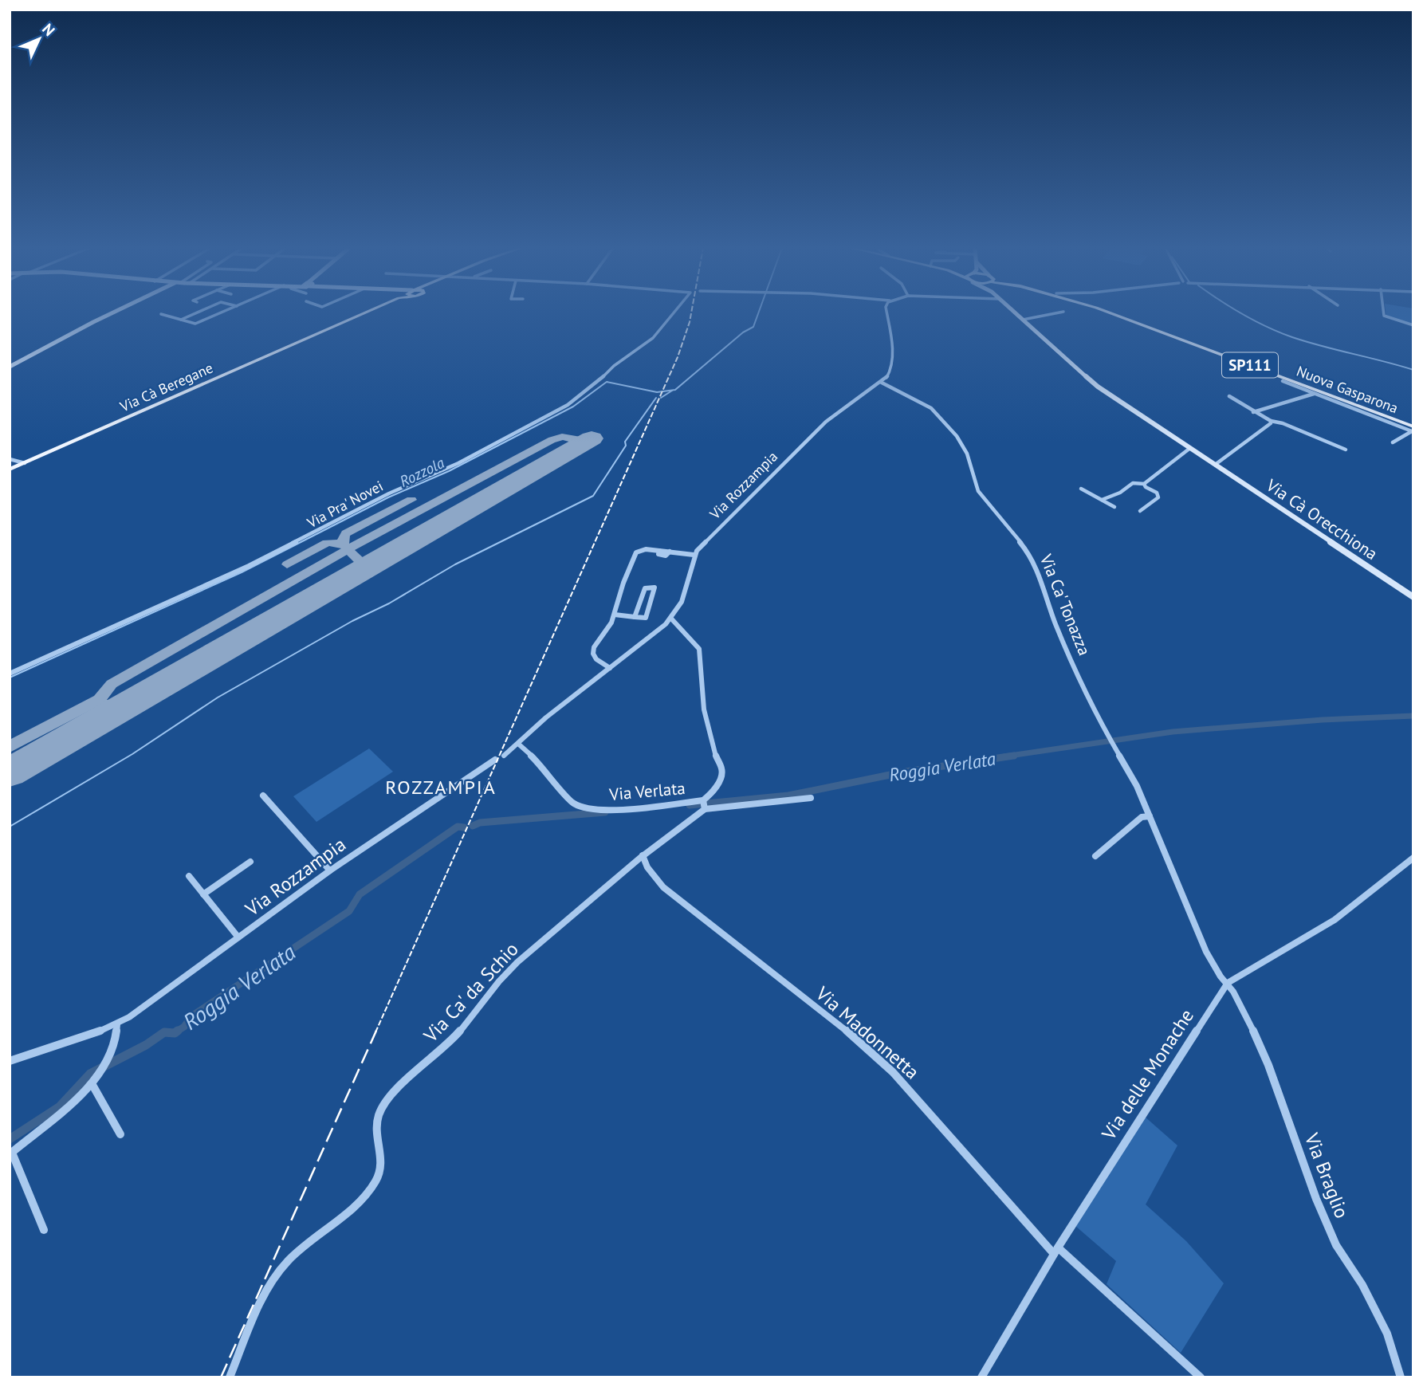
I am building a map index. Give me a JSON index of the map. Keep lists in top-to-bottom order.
{
  "streets": {
    "main road": ["SP111", "Via Cà Beregane", "Nuova Gasparona"],
    "street": [
      "Via Rozzampia",
      "Via Pra' Novei",
      "Via Cà Orecchiona",
      "Via Ca' Tonazza",
      "Via Verlata",
      "Via Ca' da Schio",
      "Via Madonnetta",
      "Via delle Monache",
      "Via Braglio"
    ]
  },
  "crossings": [
    ["Via Rozzampia", "Via Ca' Tonazza"],
    ["Via Ca' Tonazza", "Via delle Monache"],
    ["Via Ca' Tonazza", "Via Braglio"],
    ["Via Verlata", "Via Ca' da Schio"],
    ["Via Ca' da Schio", "Via Madonnetta"],
    ["Via Madonnetta", "Via delle Monache"],
    ["Via delle Monache", "Via Braglio"]
  ],
  "districts": ["ROZZAMPIA"],
  "water": ["Rozzola", "Roggia Verlata"],
  "north": "top right"
}
